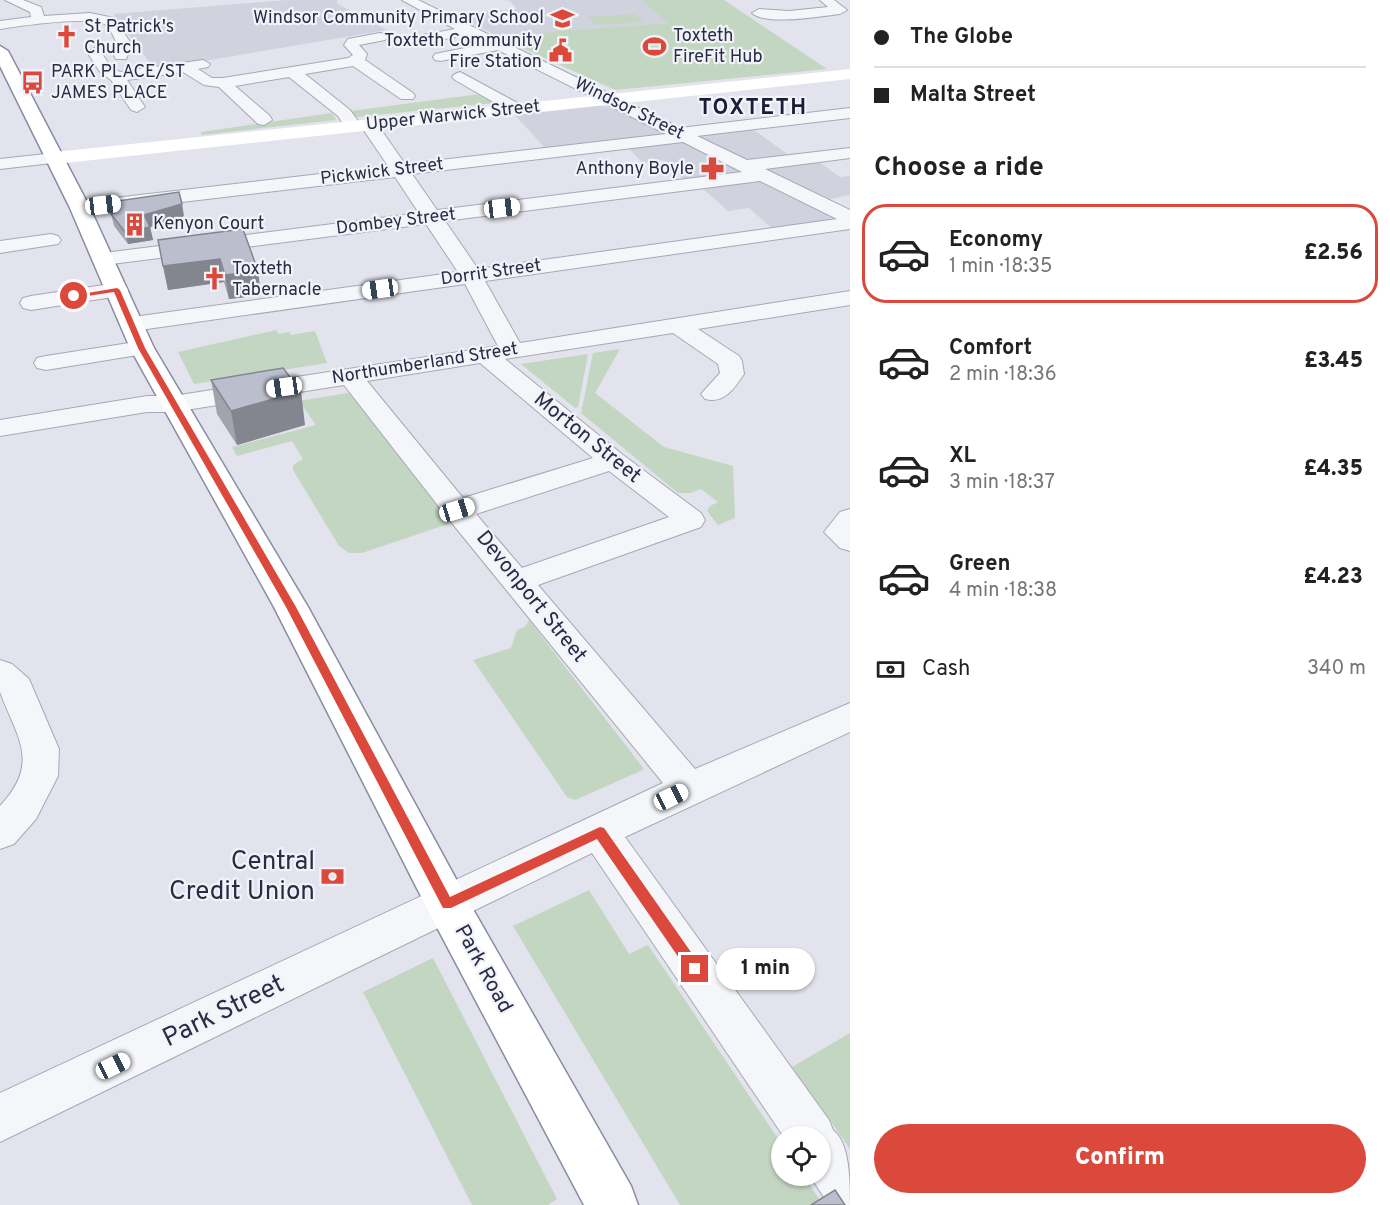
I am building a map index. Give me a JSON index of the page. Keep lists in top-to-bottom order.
{
  "streets": {
    "main road": ["Upper Warwick Street", "Park Road"],
    "street": [
      "Windsor Street",
      "Pickwick Street",
      "Dombey Street",
      "Dorrit Street",
      "Northumberland Street",
      "Morton Street",
      "Devonport Street",
      "Park Street"
    ]
  },
  "crossings": [
    ["Windsor Street", "Upper Warwick Street"],
    ["Windsor Street", "Pickwick Street"],
    ["Windsor Street", "Dombey Street"],
    ["Upper Warwick Street", "Park Road"],
    ["Pickwick Street", "Park Road"],
    ["Dombey Street", "Park Road"],
    ["Dorrit Street", "Park Road"],
    ["Northumberland Street", "Morton Street"],
    ["Northumberland Street", "Devonport Street"],
    ["Northumberland Street", "Park Road"],
    ["Morton Street", "Devonport Street"],
    ["Devonport Street", "Park Street"],
    ["Park Road", "Park Street"]
  ],
  "districts": ["TOXTETH"],
  "places": {
    "school or university": ["Windsor Community Primary School"],
    "church": ["St Patrick's Church", "Toxteth Tabernacle"],
    "sports": ["Toxteth FireFit Hub"],
    "public building": ["Toxteth Community Fire Station"],
    "bus stop": ["PARK PLACE/ST JAMES PLACE"],
    "pharmacy": ["Anthony Boyle"],
    "building": ["Kenyon Court"],
    "bank": ["Central Credit Union"]
  },
  "page": {
    "banner": ["The Globe", "Malta Street"],
    "heading": "Choose a ride",
    "list": [
      {
        "name": "Economy",
        "note": "1 min · 18:35",
        "value": "£2.56"
      },
      {
        "name": "Comfort",
        "note": "2 min · 18:36",
        "value": "£3.45"
      },
      {
        "name": "XL",
        "note": "3 min · 18:37",
        "value": "£4.35"
      },
      {
        "name": "Green",
        "note": "4 min · 18:38",
        "value": "£4.23"
      }
    ],
    "pay": ["Cash", "340 m"],
    "bubble": "1 min",
    "buttons": "Confirm"
  }
}
